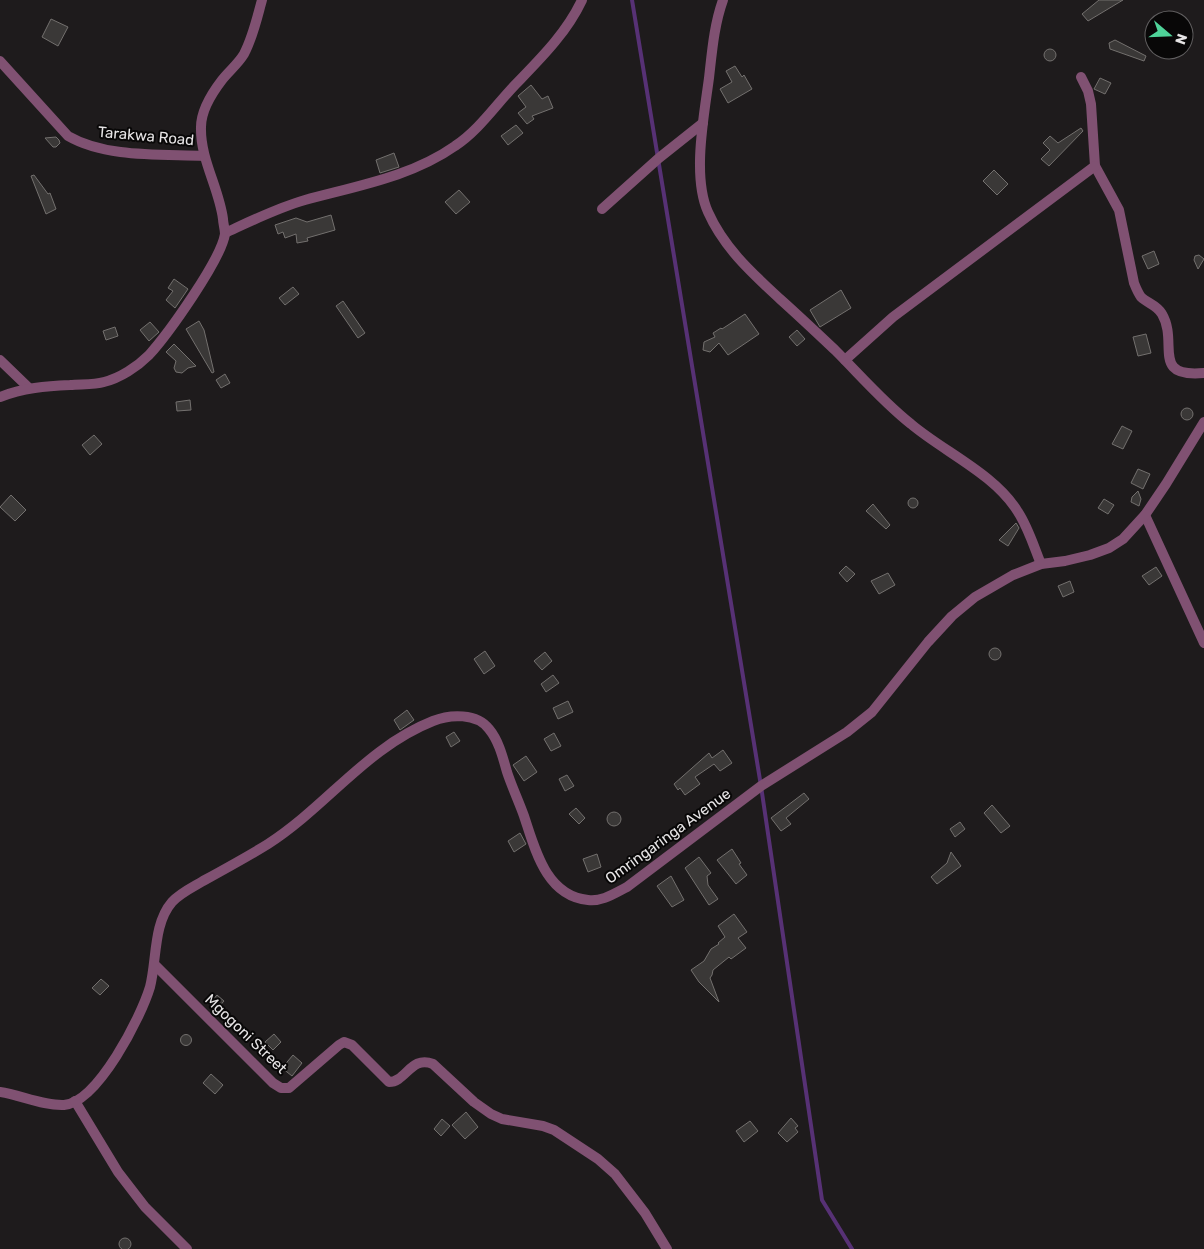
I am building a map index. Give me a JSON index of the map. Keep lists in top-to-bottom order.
{
  "streets": {
    "street": ["Tarakwa Road", "Omringaringa Avenue", "Mgogoni Street"]
  },
  "crossings": [
    ["Omringaringa Avenue", "Mgogoni Street"]
  ],
  "north": "right"
}
